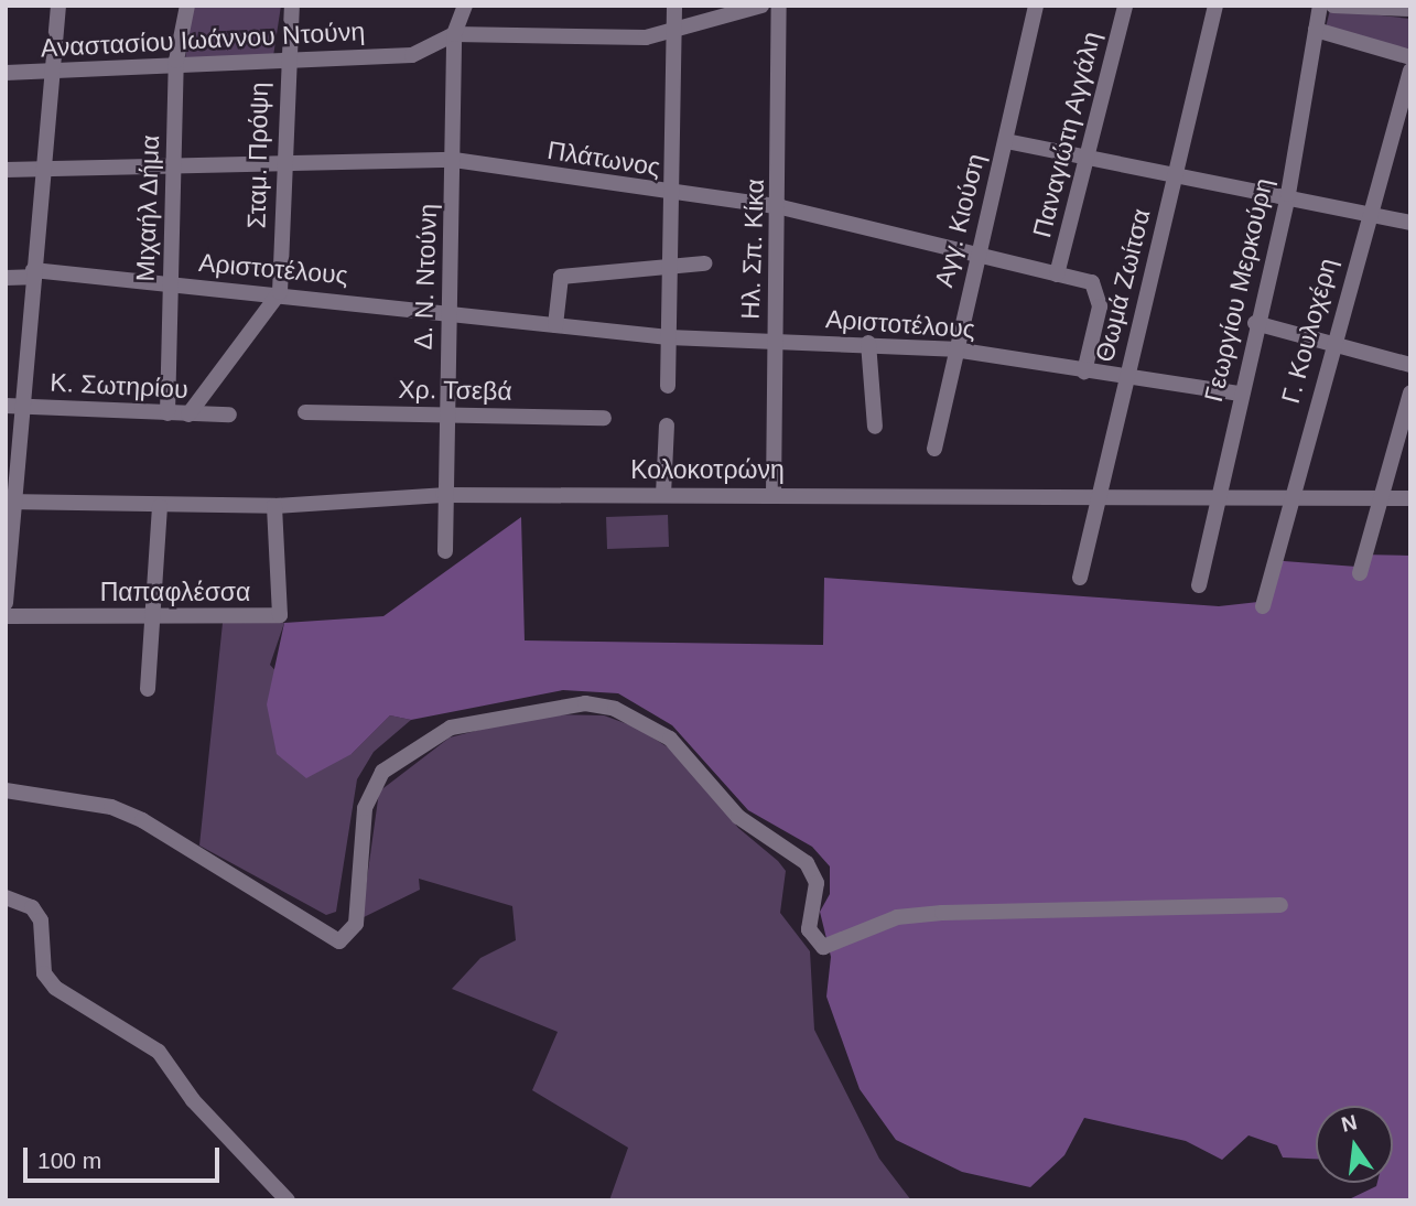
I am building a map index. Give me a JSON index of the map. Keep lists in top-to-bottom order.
{
  "streets": {
    "street": [
      "Αναστασίου Ιωάννου Ντούνη",
      "Παναγιώτη Αγγάλη",
      "Σταμ. Πρόψη",
      "Πλάτωνος",
      "Μιχαήλ Δήμα",
      "Αγγ. Κιούση",
      "Ηλ. Σπ. Κίκα",
      "Αριστοτέλους",
      "Δ. Ν. Ντούνη",
      "Θωμά Ζωίτσα",
      "Γεωργίου Μερκούρη",
      "Γ. Κουλοχέρη",
      "Κ. Σωτηρίου",
      "Χρ. Τσεβά",
      "Κολοκοτρώνη",
      "Παπαφλέσσα"
    ]
  },
  "crossings": [
    ["Αναστασίου Ιωάννου Ντούνη", "Σταμ. Πρόψη"],
    ["Αναστασίου Ιωάννου Ντούνη", "Μιχαήλ Δήμα"],
    ["Αναστασίου Ιωάννου Ντούνη", "Δ. Ν. Ντούνη"],
    ["Παναγιώτη Αγγάλη", "Πλάτωνος"],
    ["Σταμ. Πρόψη", "Πλάτωνος"],
    ["Σταμ. Πρόψη", "Αριστοτέλους"],
    ["Πλάτωνος", "Μιχαήλ Δήμα"],
    ["Πλάτωνος", "Αγγ. Κιούση"],
    ["Πλάτωνος", "Ηλ. Σπ. Κίκα"],
    ["Πλάτωνος", "Αριστοτέλους"],
    ["Πλάτωνος", "Δ. Ν. Ντούνη"],
    ["Μιχαήλ Δήμα", "Αριστοτέλους"],
    ["Μιχαήλ Δήμα", "Κ. Σωτηρίου"],
    ["Αγγ. Κιούση", "Αριστοτέλους"],
    ["Ηλ. Σπ. Κίκα", "Αριστοτέλους"],
    ["Ηλ. Σπ. Κίκα", "Κολοκοτρώνη"],
    ["Αριστοτέλους", "Δ. Ν. Ντούνη"],
    ["Αριστοτέλους", "Θωμά Ζωίτσα"],
    ["Αριστοτέλους", "Γεωργίου Μερκούρη"],
    ["Δ. Ν. Ντούνη", "Χρ. Τσεβά"],
    ["Δ. Ν. Ντούνη", "Κολοκοτρώνη"],
    ["Θωμά Ζωίτσα", "Κολοκοτρώνη"],
    ["Γεωργίου Μερκούρη", "Κολοκοτρώνη"],
    ["Γ. Κουλοχέρη", "Κολοκοτρώνη"],
    ["Κολοκοτρώνη", "Παπαφλέσσα"]
  ],
  "scale_bar": "100 m",
  "north": "top"
}
